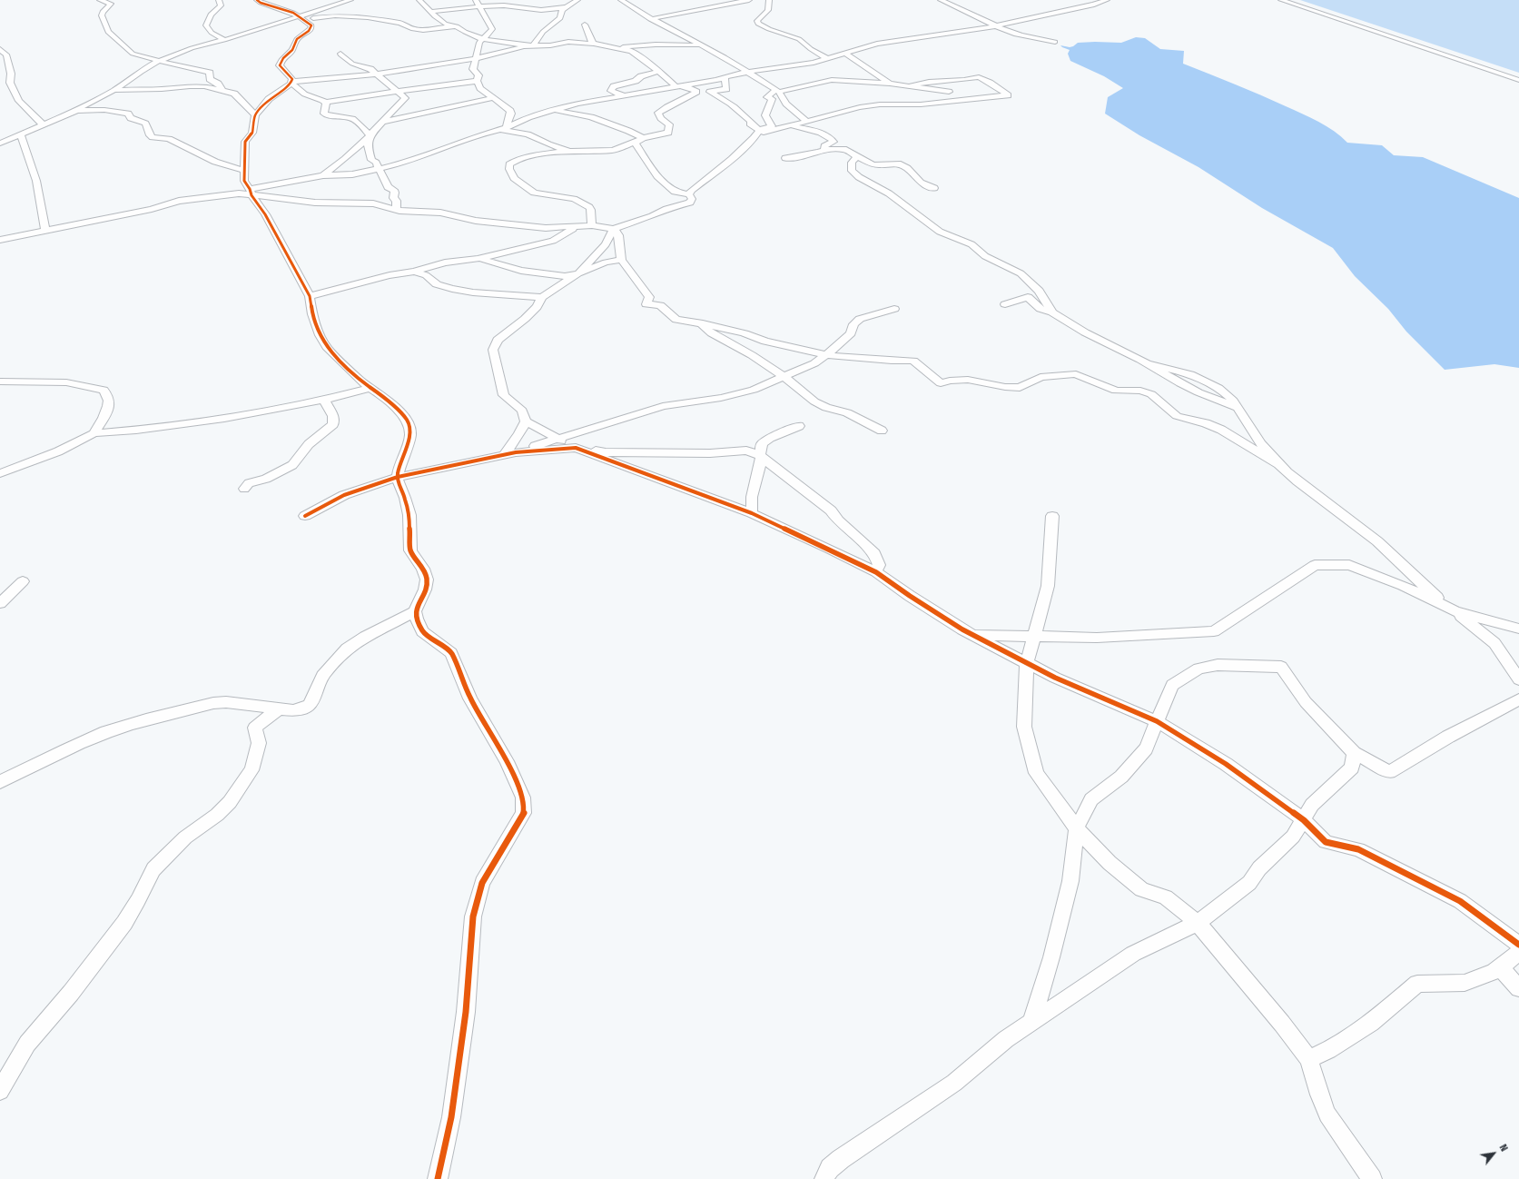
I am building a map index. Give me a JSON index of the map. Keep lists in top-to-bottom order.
{
  "north": "top right"
}
